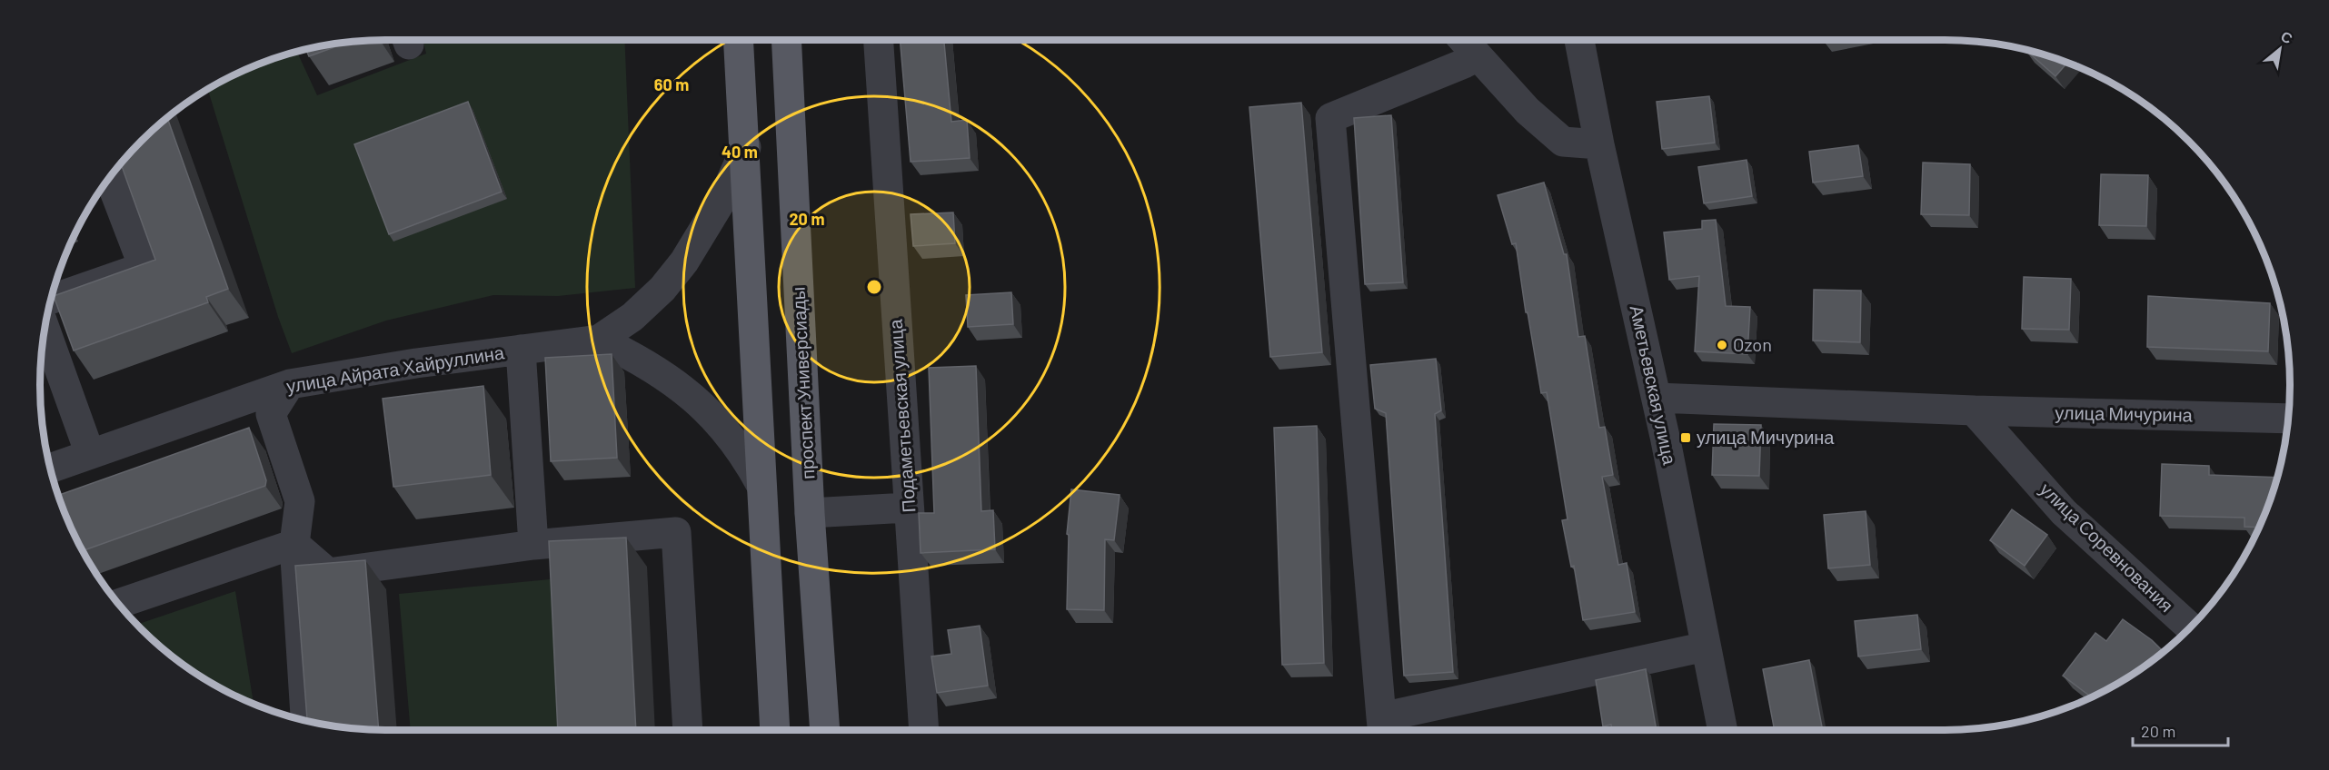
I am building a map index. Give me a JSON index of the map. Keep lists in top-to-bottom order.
{
  "streets": {
    "main road": ["проспект Универсиады"],
    "street": [
      "улица Айрата Хайруллина",
      "Аметьевская улица",
      "улица Мичурина",
      "Подаметьевская улица",
      "улица Соревнования"
    ]
  },
  "crossings": [
    ["Аметьевская улица", "улица Мичурина"],
    ["улица Мичурина", "улица Соревнования"]
  ],
  "places": {
    "other": ["Ozon"],
    "transit": ["улица Мичурина"]
  },
  "scale_bar": "20 m",
  "north": "top right",
  "rings": ["60 m", "40 m", "20 m"]
}
